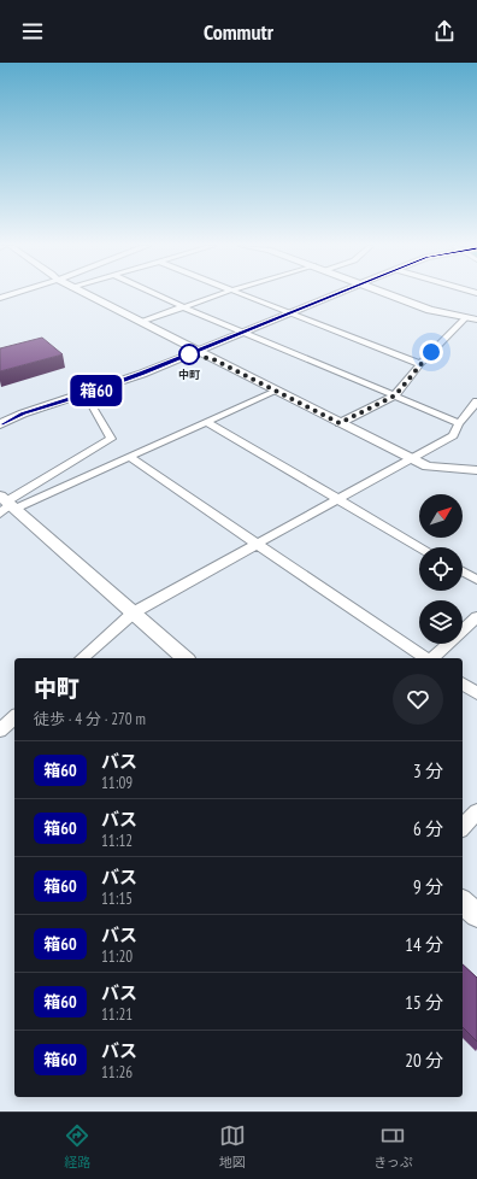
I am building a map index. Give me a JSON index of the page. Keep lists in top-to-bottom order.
{
  "places": ["中町"],
  "lines": ["bus line 箱60"],
  "north": "top right",
  "page": {
    "header": "Commutr",
    "on_map": "箱60",
    "heading": ["中町", "徒歩 · 4 分 · 270 m"],
    "list": [
      {
        "mark": "箱60",
        "name": "バス",
        "note": "11:09",
        "value": "3 分"
      },
      {
        "mark": "箱60",
        "name": "バス",
        "note": "11:12",
        "value": "6 分"
      },
      {
        "mark": "箱60",
        "name": "バス",
        "note": "11:15",
        "value": "9 分"
      },
      {
        "mark": "箱60",
        "name": "バス",
        "note": "11:20",
        "value": "14 分"
      },
      {
        "mark": "箱60",
        "name": "バス",
        "note": "11:21",
        "value": "15 分"
      },
      {
        "mark": "箱60",
        "name": "バス",
        "note": "11:26",
        "value": "20 分"
      }
    ],
    "tabs": ["経路", "地図", "きっぷ"]
  }
}
